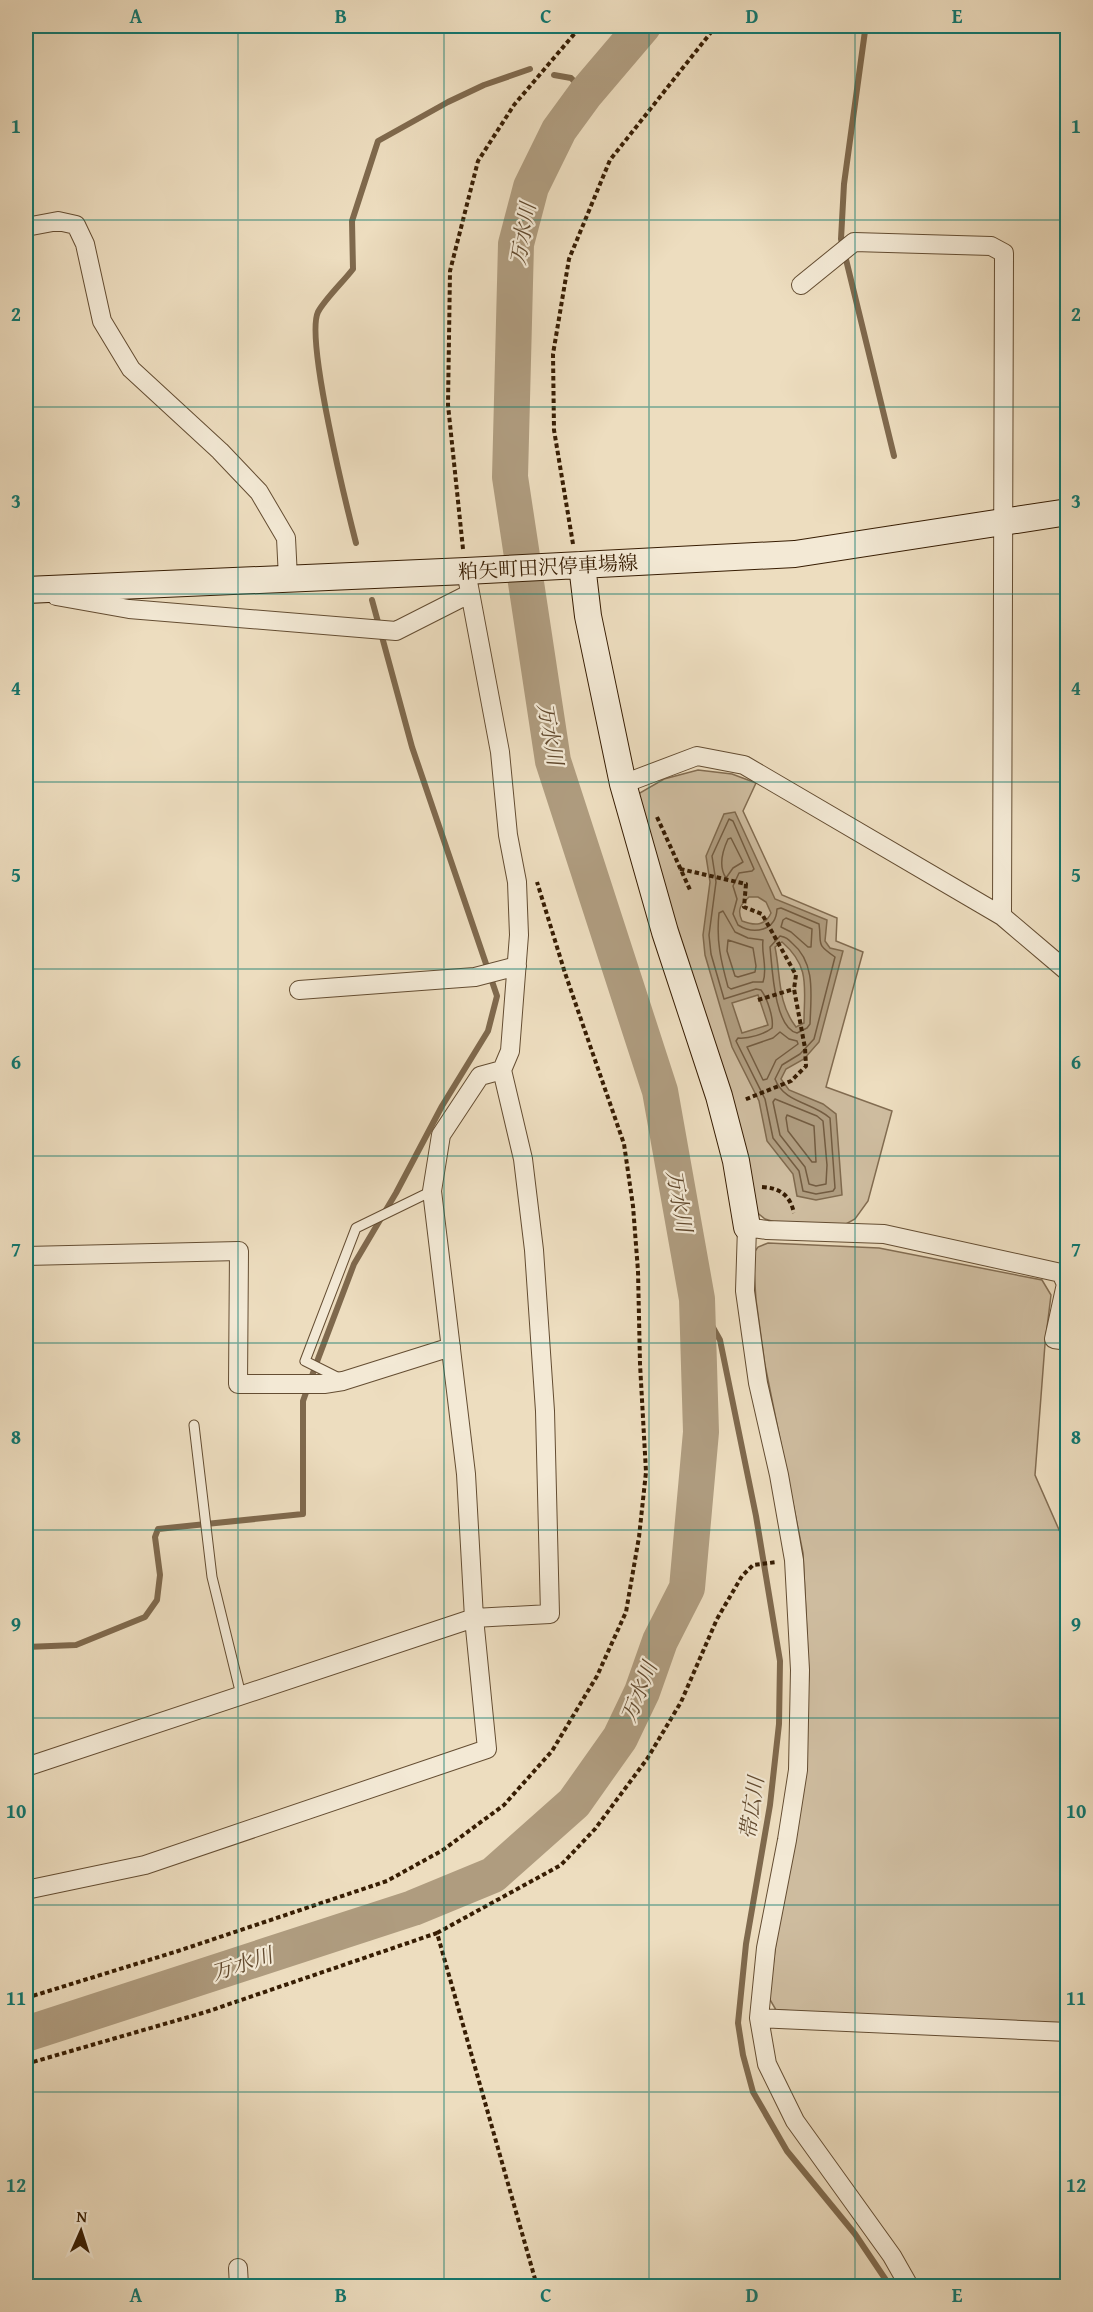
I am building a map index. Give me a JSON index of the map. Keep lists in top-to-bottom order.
{
  "streets": {
    "main road": ["粕矢町田沢停車場線"]
  },
  "water": ["万水川", "帯広川"],
  "north": "top",
  "grid": {
    "columns": [
      "A",
      "B",
      "C",
      "D",
      "E"
    ],
    "rows": [
      "1",
      "2",
      "3",
      "4",
      "5",
      "6",
      "7",
      "8",
      "9",
      "10",
      "11",
      "12"
    ]
  }
}
